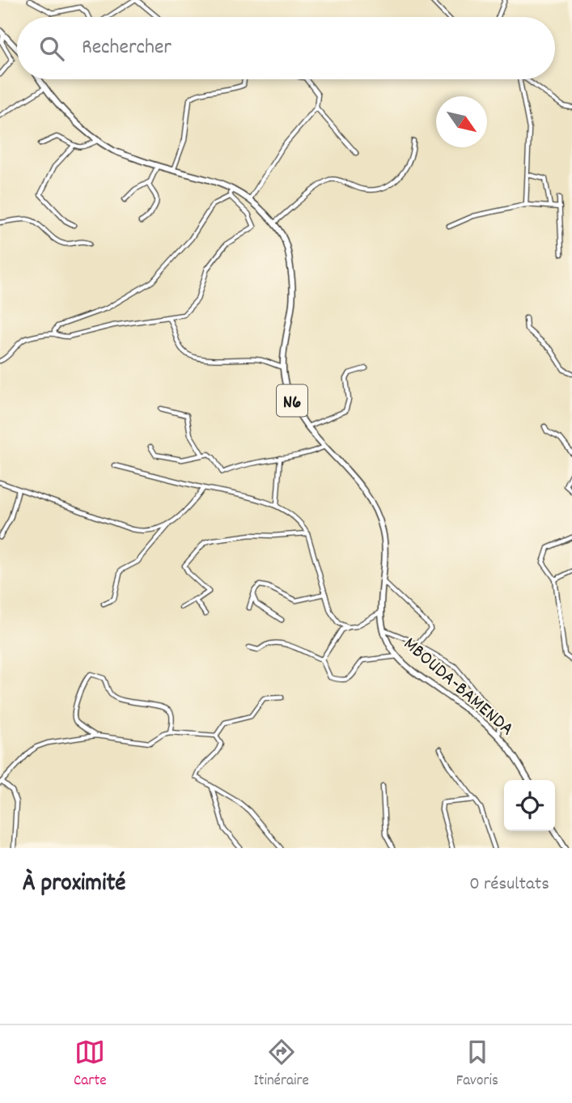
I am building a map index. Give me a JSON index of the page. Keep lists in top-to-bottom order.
{
  "streets": {
    "highway": ["N6", "MBOUDA-BAMENDA"]
  },
  "north": "bottom right",
  "page": {
    "search": "Rechercher",
    "heading": ["À proximité", "0 résultats"],
    "nav": ["Carte", "Itinéraire", "Favoris"]
  }
}
